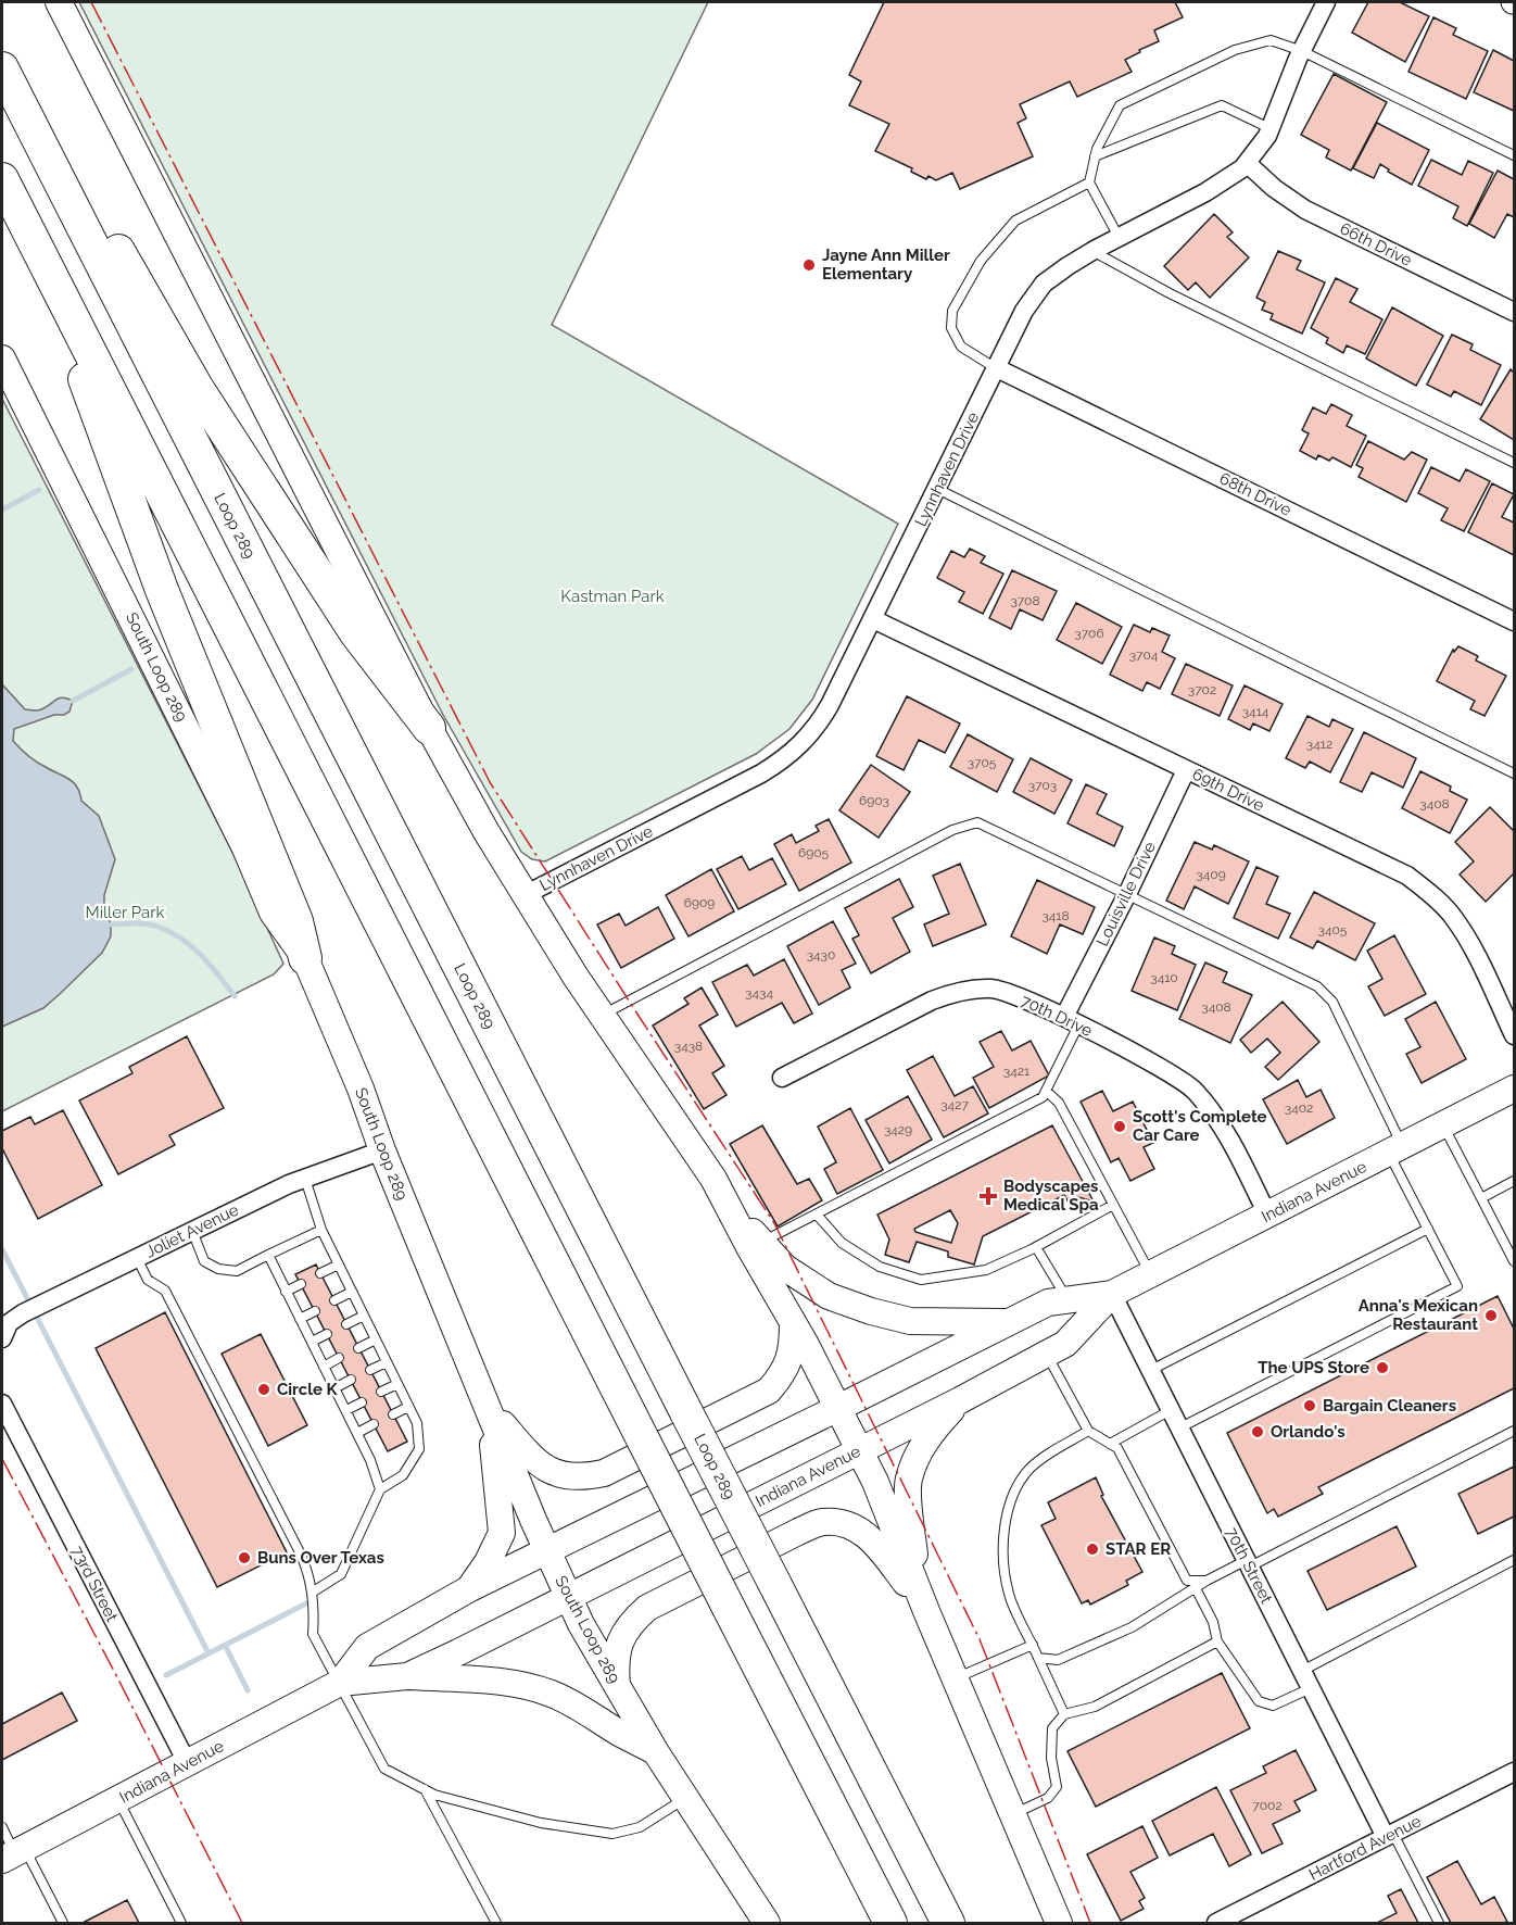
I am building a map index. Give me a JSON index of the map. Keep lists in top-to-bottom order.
{
  "streets": {
    "highway": ["Loop 289"],
    "main road": ["South Loop 289", "Indiana Avenue"],
    "street": [
      "66th Drive",
      "Lynnhaven Drive",
      "68th Drive",
      "69th Drive",
      "Louisville Drive",
      "70th Drive",
      "Joliet Avenue",
      "70th Street",
      "73rd Street",
      "Hartford Avenue"
    ]
  },
  "crossings": [
    ["66th Drive", "Lynnhaven Drive"],
    ["Lynnhaven Drive", "68th Drive"],
    ["Lynnhaven Drive", "69th Drive"],
    ["South Loop 289", "Indiana Avenue"],
    ["South Loop 289", "Joliet Avenue"],
    ["69th Drive", "Louisville Drive"],
    ["Louisville Drive", "70th Drive"],
    ["70th Drive", "Indiana Avenue"],
    ["Indiana Avenue", "70th Street"],
    ["Indiana Avenue", "73rd Street"],
    ["70th Street", "Hartford Avenue"]
  ],
  "parks": ["Kastman Park", "Miller Park"],
  "places": {
    "other": [
      "Jayne Ann Miller Elementary",
      "Scott's Complete Car Care",
      "Anna's Mexican Restaurant",
      "The UPS Store",
      "Circle K",
      "Bargain Cleaners",
      "Orlando's",
      "STAR ER",
      "Buns Over Texas"
    ],
    "health": ["Bodyscapes Medical Spa"]
  },
  "house_numbers": [
    "3708",
    "3706",
    "3704",
    "3702",
    "3414",
    "3412",
    "3705",
    "3703",
    "6903",
    "3408",
    "6905",
    "3409",
    "6909",
    "3418",
    "3405",
    "3430",
    "3410",
    "3434",
    "3408",
    "3438",
    "3421",
    "3427",
    "3402",
    "3429",
    "7002"
  ]
}
